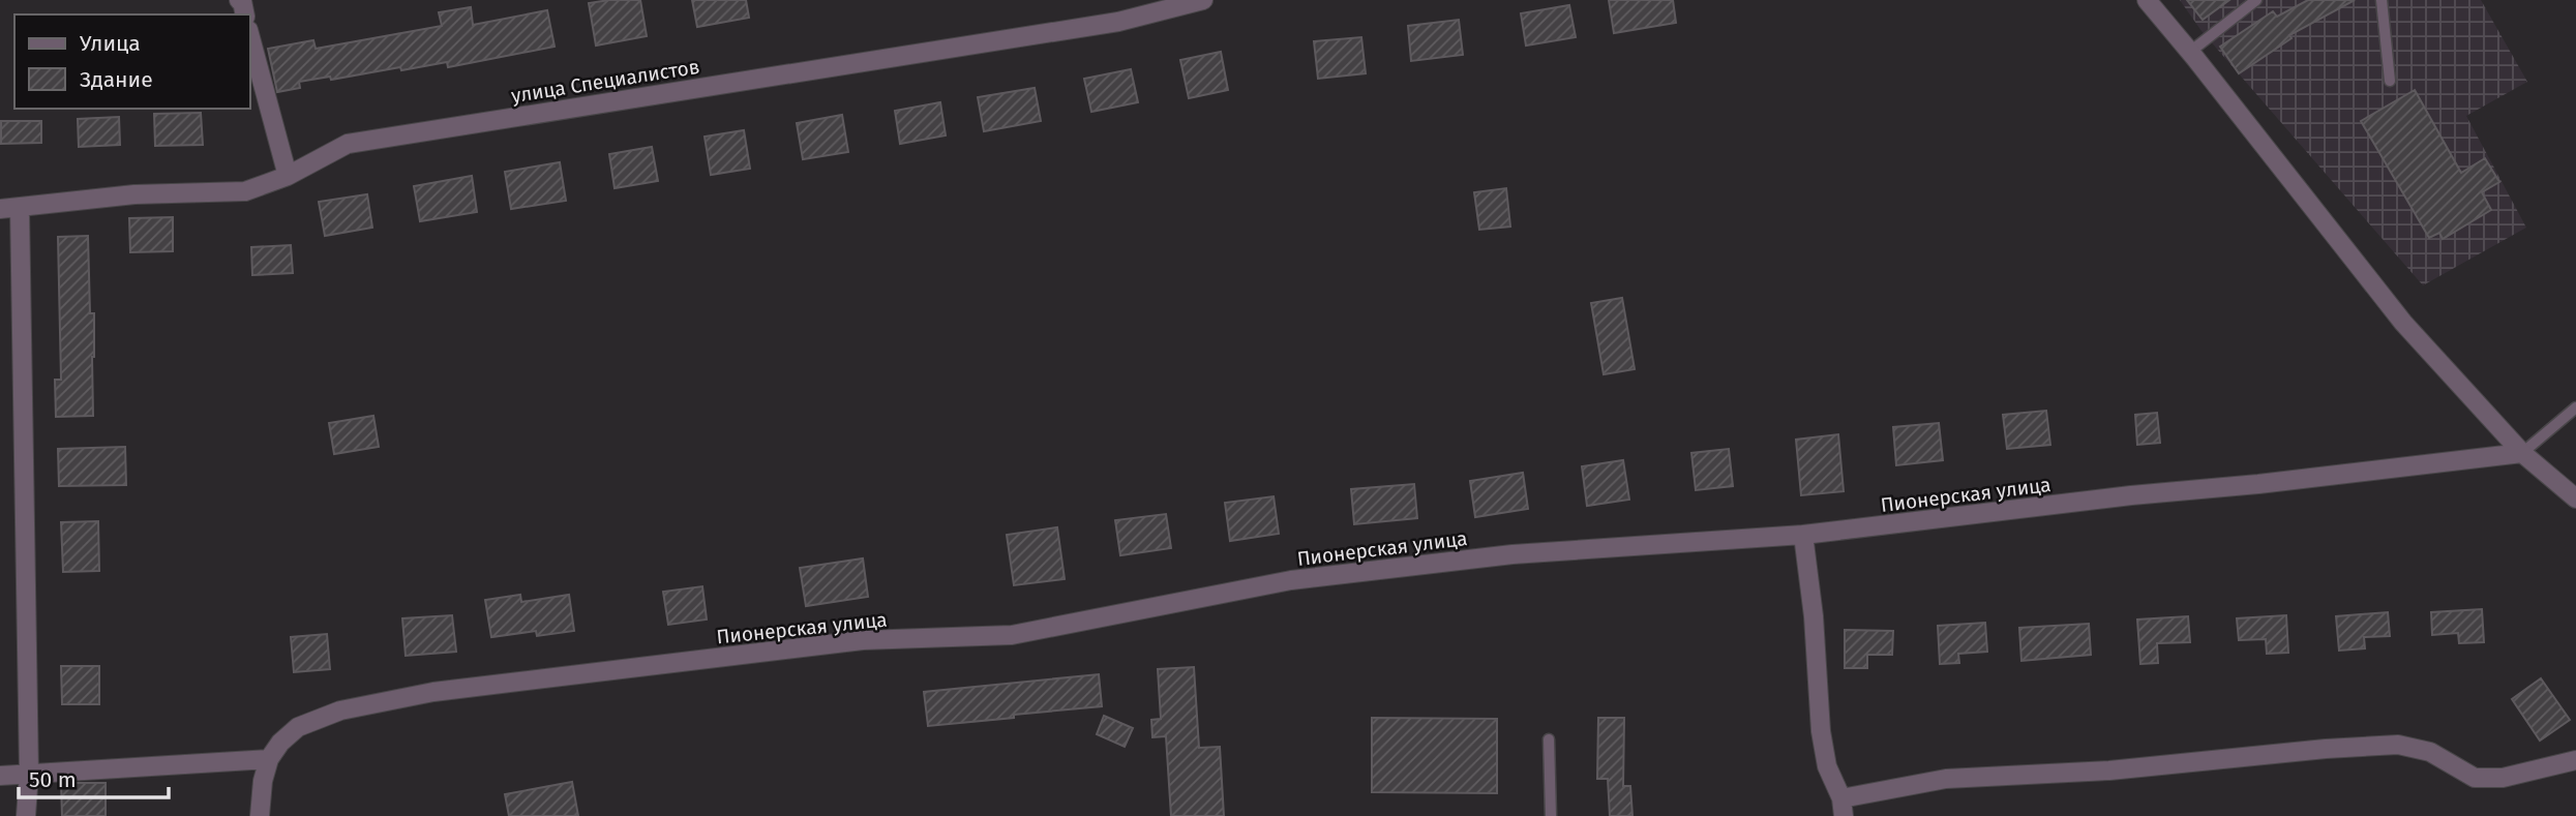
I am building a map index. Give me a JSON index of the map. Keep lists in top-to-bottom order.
{
  "streets": {
    "street": ["улица Специалистов", "Пионерская улица"]
  },
  "legend": ["Улица", "Здание"],
  "scale_bar": "50 m"
}
